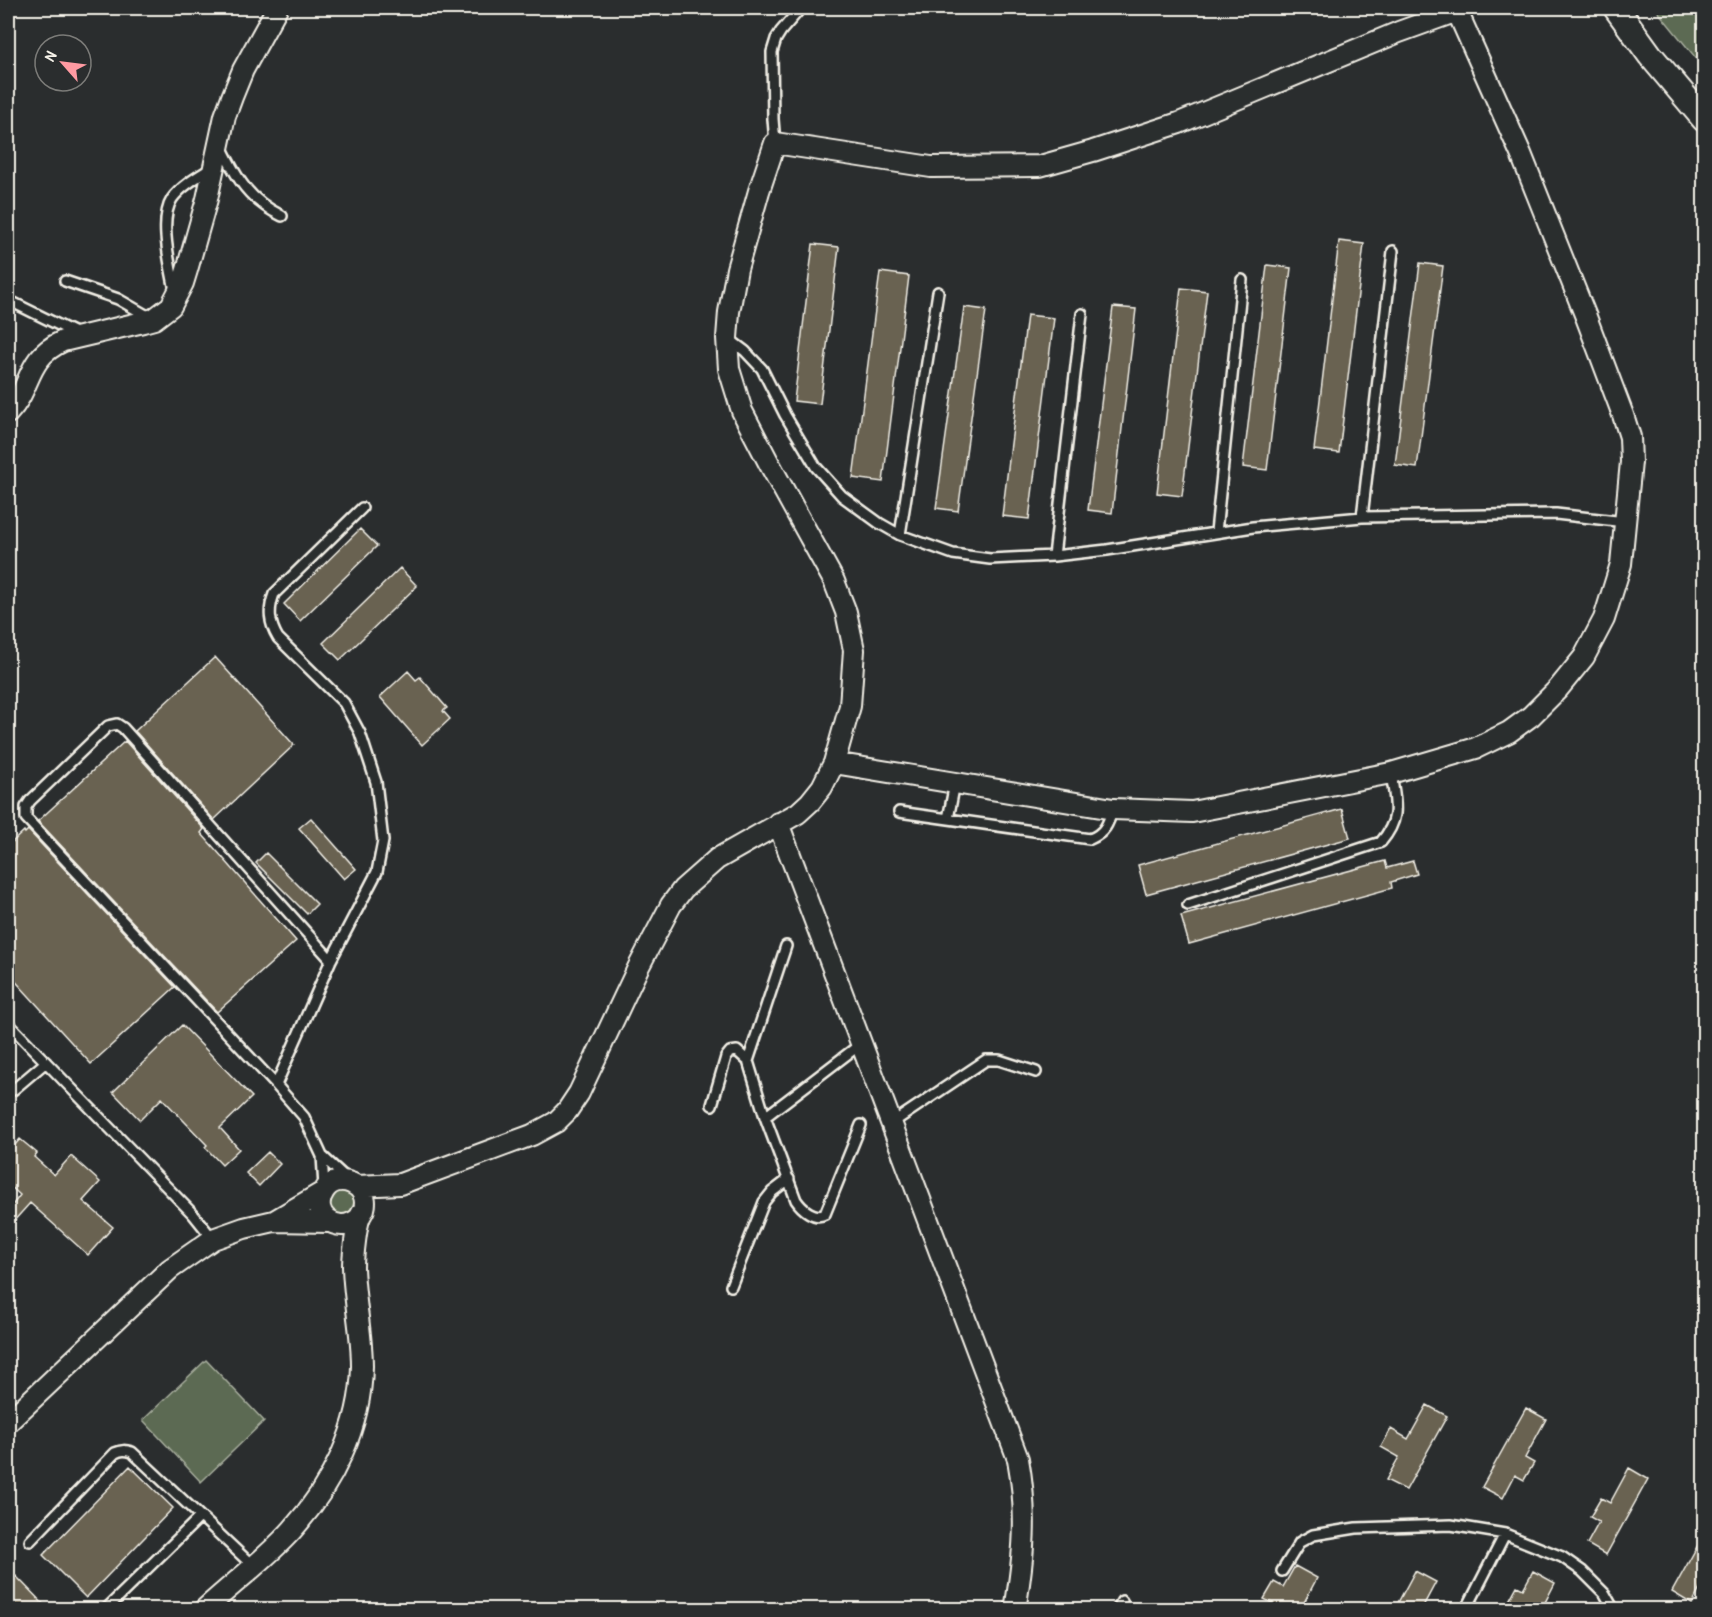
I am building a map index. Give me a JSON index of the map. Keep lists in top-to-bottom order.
{
  "north": "top left"
}
